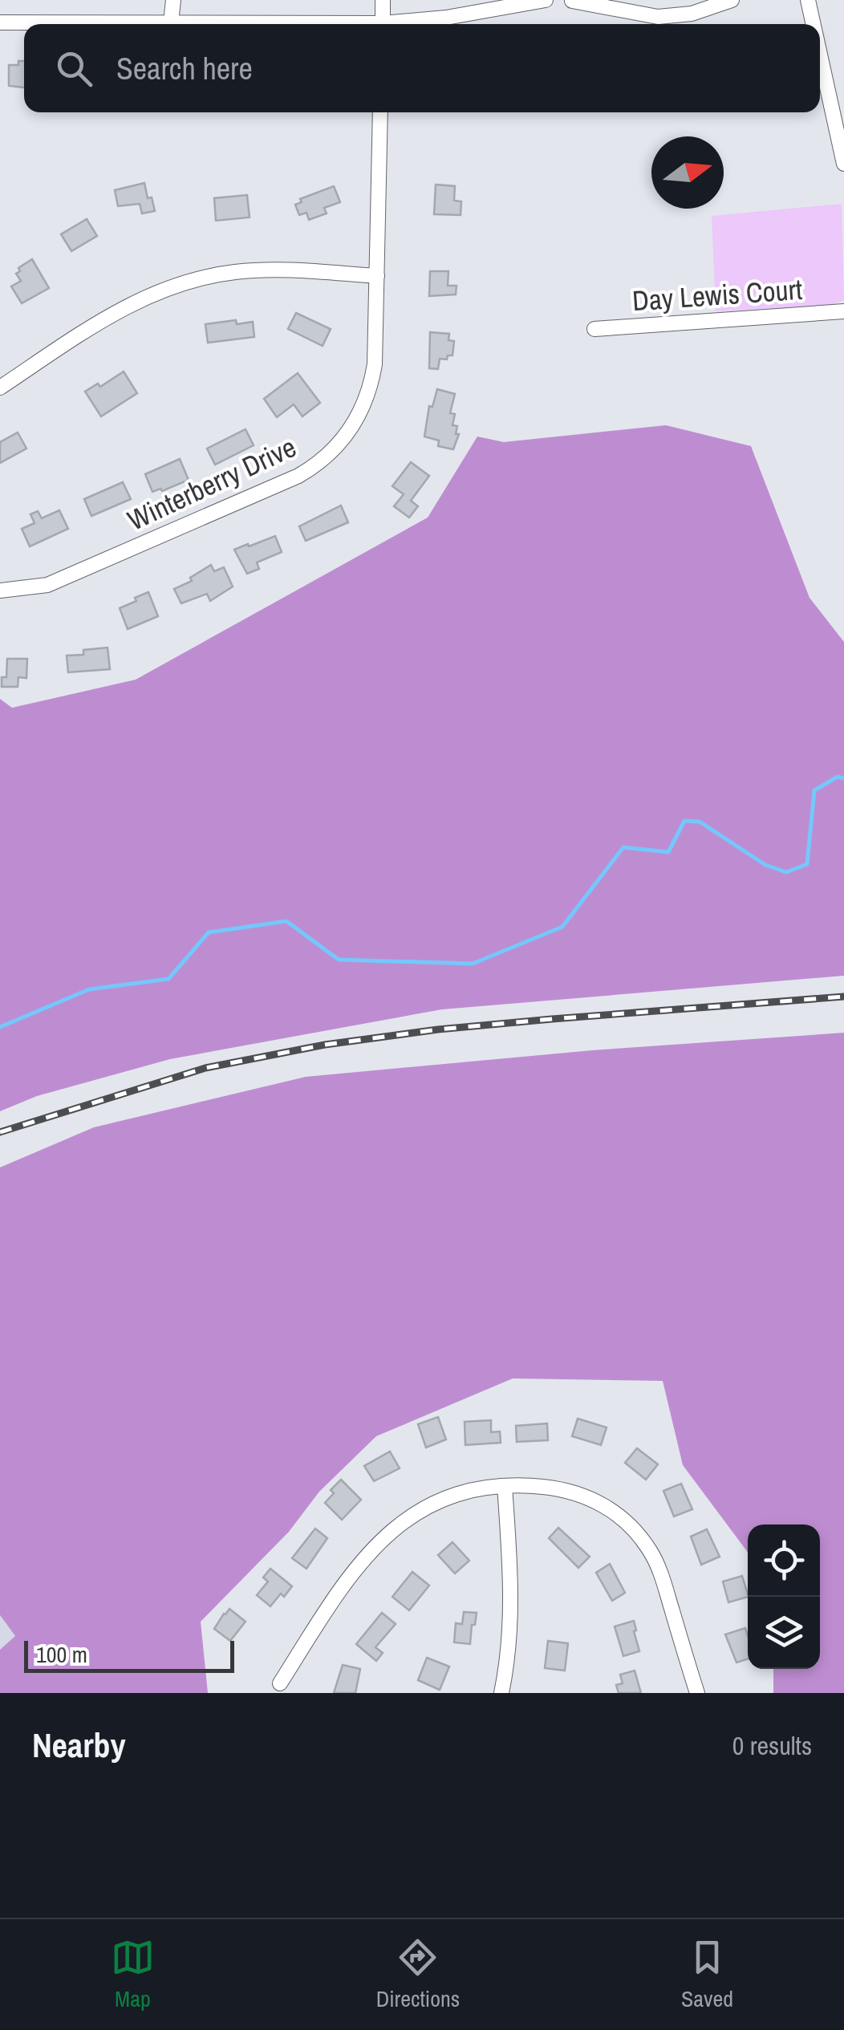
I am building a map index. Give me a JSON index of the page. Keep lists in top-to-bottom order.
{
  "streets": {
    "street": ["Day Lewis Court", "Winterberry Drive"]
  },
  "scale_bar": "100 m",
  "north": "right",
  "page": {
    "search": "Search here",
    "scale": "100 m",
    "heading": ["Nearby", "0 results"],
    "nav": ["Map", "Directions", "Saved"]
  }
}
